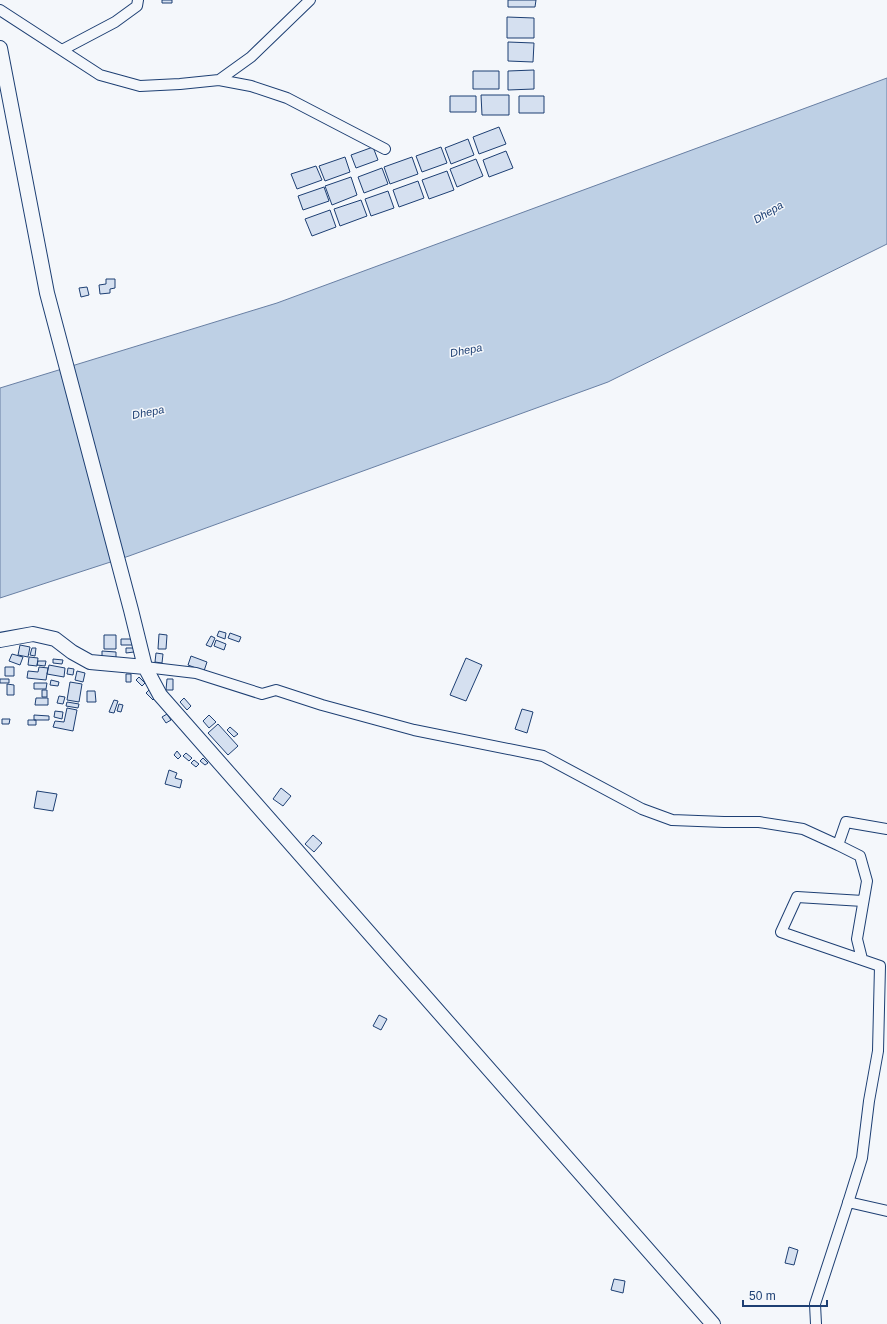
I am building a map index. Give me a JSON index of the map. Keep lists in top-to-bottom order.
{
  "water": ["Dhepa"],
  "scale_bar": "50 m"
}
